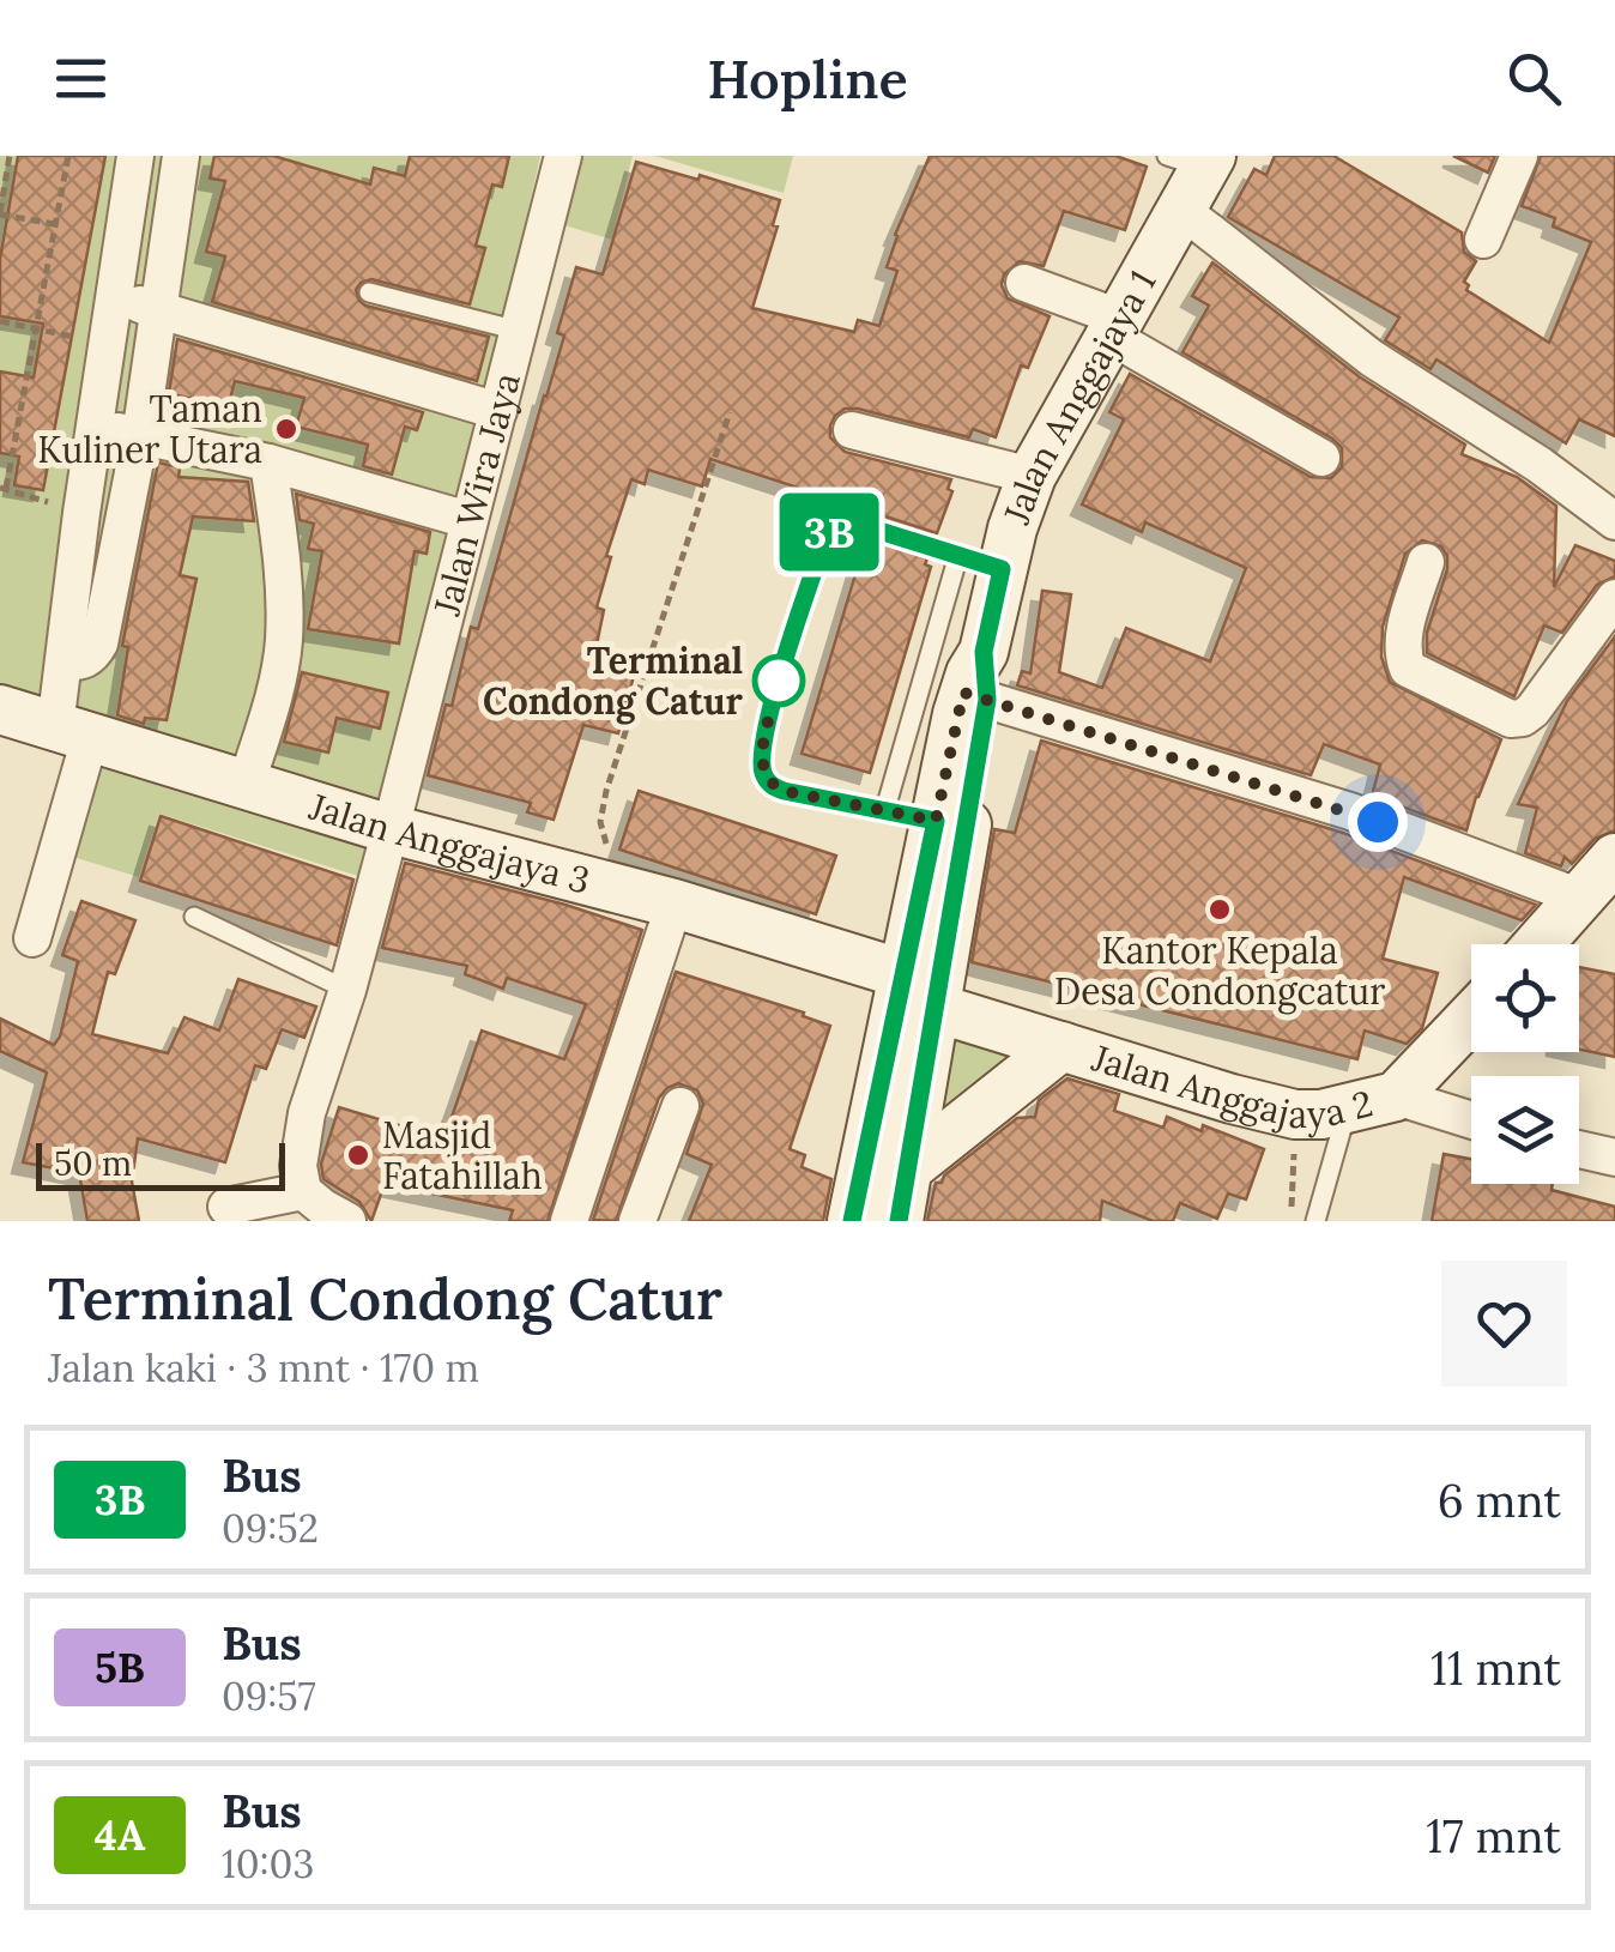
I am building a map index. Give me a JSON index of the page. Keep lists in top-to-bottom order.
{
  "streets": {
    "main road": ["Jalan Anggajaya 1", "Jalan Anggajaya 3", "Jalan Anggajaya 2"],
    "street": ["Jalan Wira Jaya"]
  },
  "crossings": [
    ["Jalan Anggajaya 1", "Jalan Anggajaya 3"],
    ["Jalan Anggajaya 1", "Jalan Anggajaya 2"],
    ["Jalan Wira Jaya", "Jalan Anggajaya 3"],
    ["Jalan Anggajaya 3", "Jalan Anggajaya 2"]
  ],
  "places": [
    "Taman Kuliner Utara",
    "Terminal Condong Catur",
    "Kantor Kepala Desa Condongcatur",
    "Masjid Fatahillah"
  ],
  "lines": ["bus line 3B"],
  "scale_bar": "50 m",
  "page": {
    "header": "Hopline",
    "on_map": "3B",
    "scale": "50 m",
    "heading": ["Terminal Condong Catur", "Jalan kaki · 3 mnt · 170 m"],
    "list": [
      {
        "mark": "3B",
        "name": "Bus",
        "note": "09:52",
        "value": "6 mnt"
      },
      {
        "mark": "5B",
        "name": "Bus",
        "note": "09:57",
        "value": "11 mnt"
      },
      {
        "mark": "4A",
        "name": "Bus",
        "note": "10:03",
        "value": "17 mnt"
      }
    ]
  }
}
